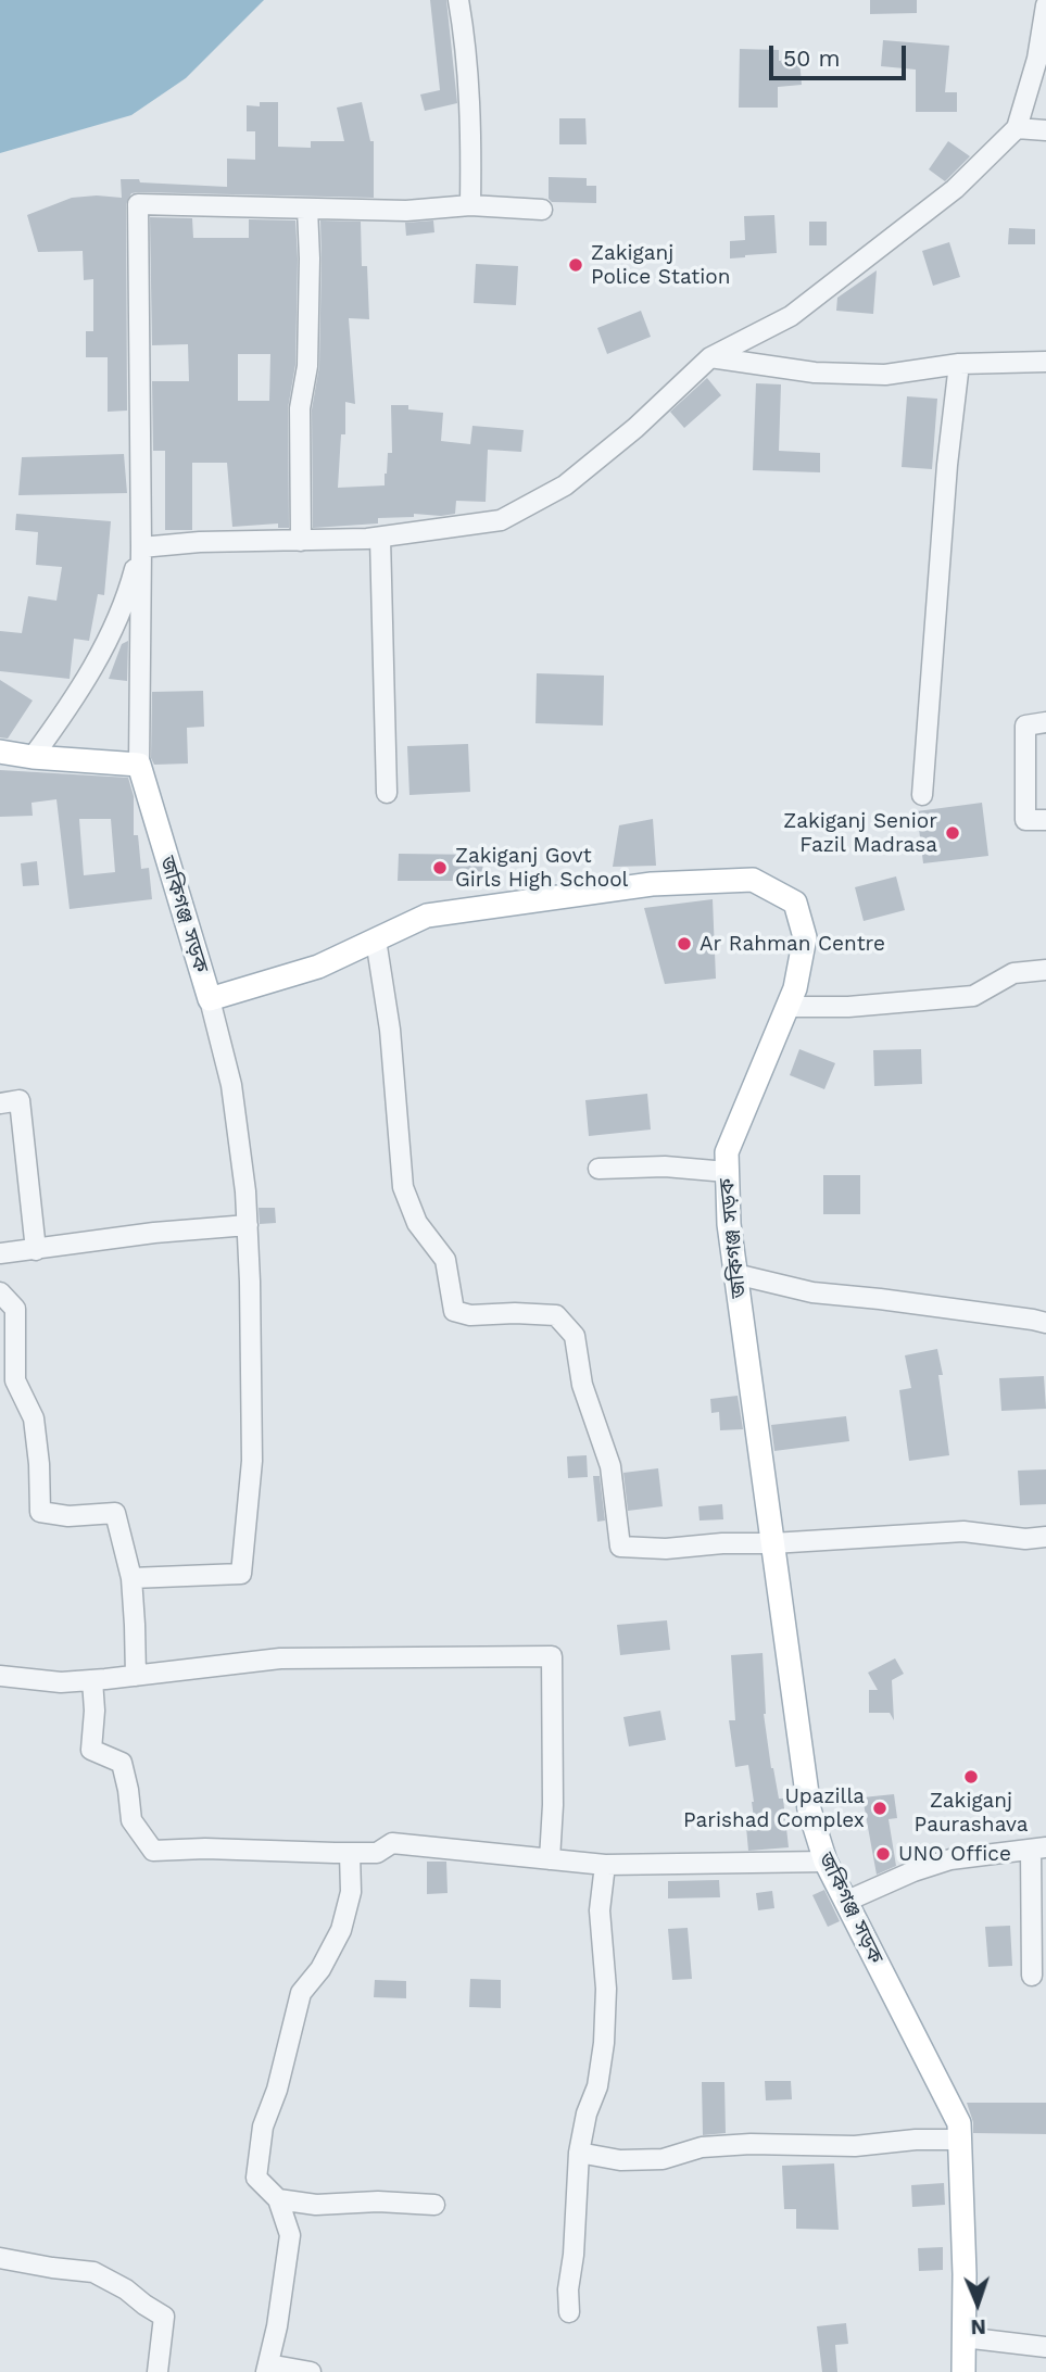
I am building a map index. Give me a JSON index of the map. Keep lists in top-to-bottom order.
{
  "streets": {
    "main road": ["জকিগঞ্জ সড়ক"]
  },
  "places": [
    "Zakiganj Police Station",
    "Zakiganj Senior Fazil Madrasa",
    "Zakiganj Govt Girls High School",
    "Ar Rahman Centre",
    "Zakiganj Paurashava",
    "Upazilla Parishad Complex",
    "UNO Office"
  ],
  "scale_bar": "50 m",
  "north": "bottom"
}
